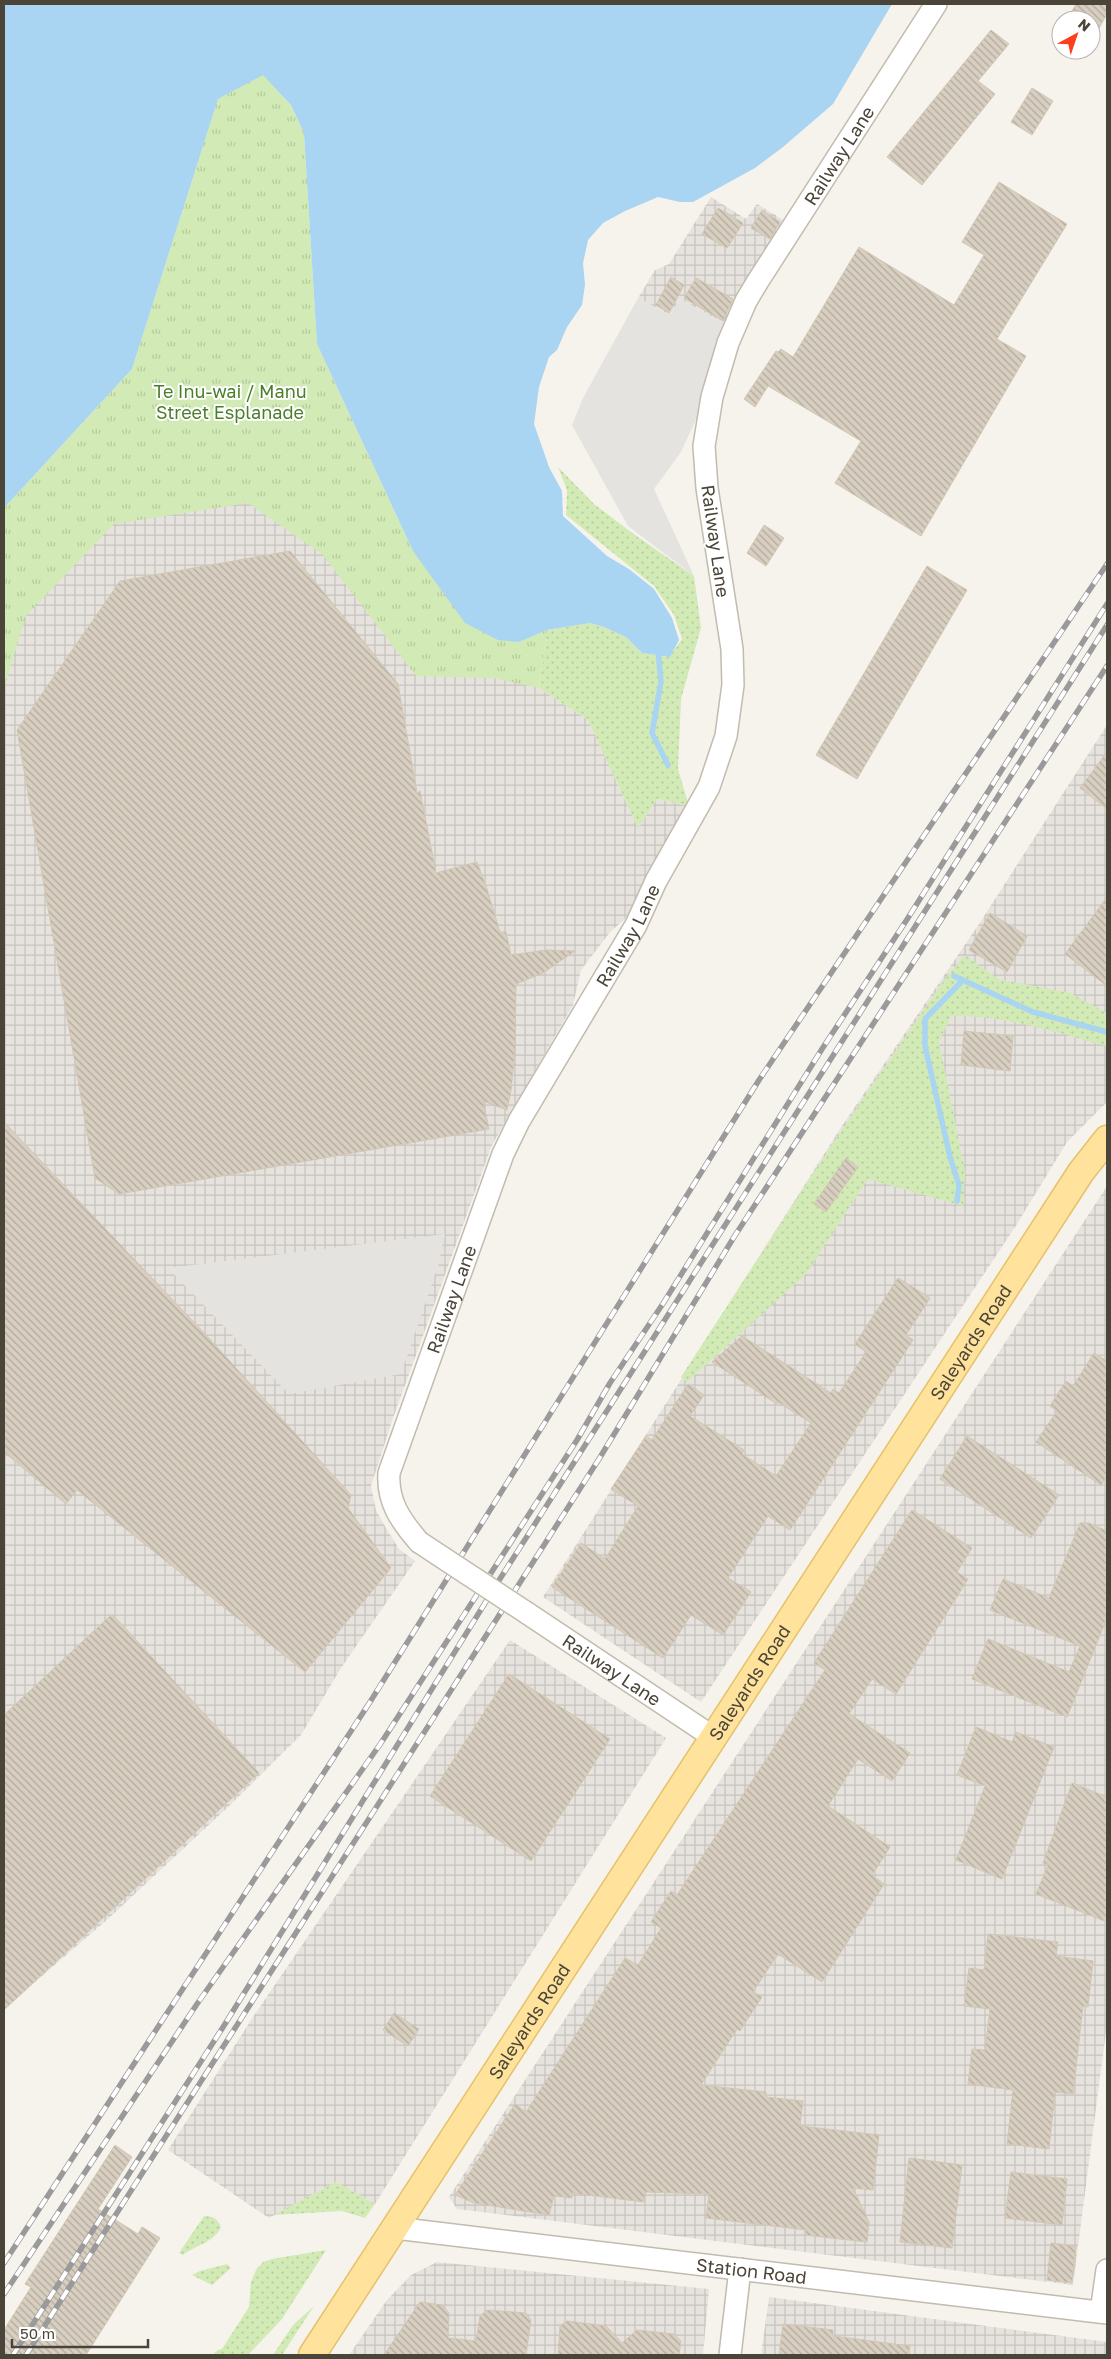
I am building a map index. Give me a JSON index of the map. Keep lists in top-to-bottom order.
{
  "streets": {
    "main road": ["Saleyards Road"],
    "street": ["Railway Lane", "Station Road"]
  },
  "crossings": [
    ["Railway Lane", "Saleyards Road"],
    ["Saleyards Road", "Station Road"]
  ],
  "parks": ["Te Inu-wai / Manu Street Esplanade"],
  "scale_bar": "50 m",
  "north": "top right"
}
